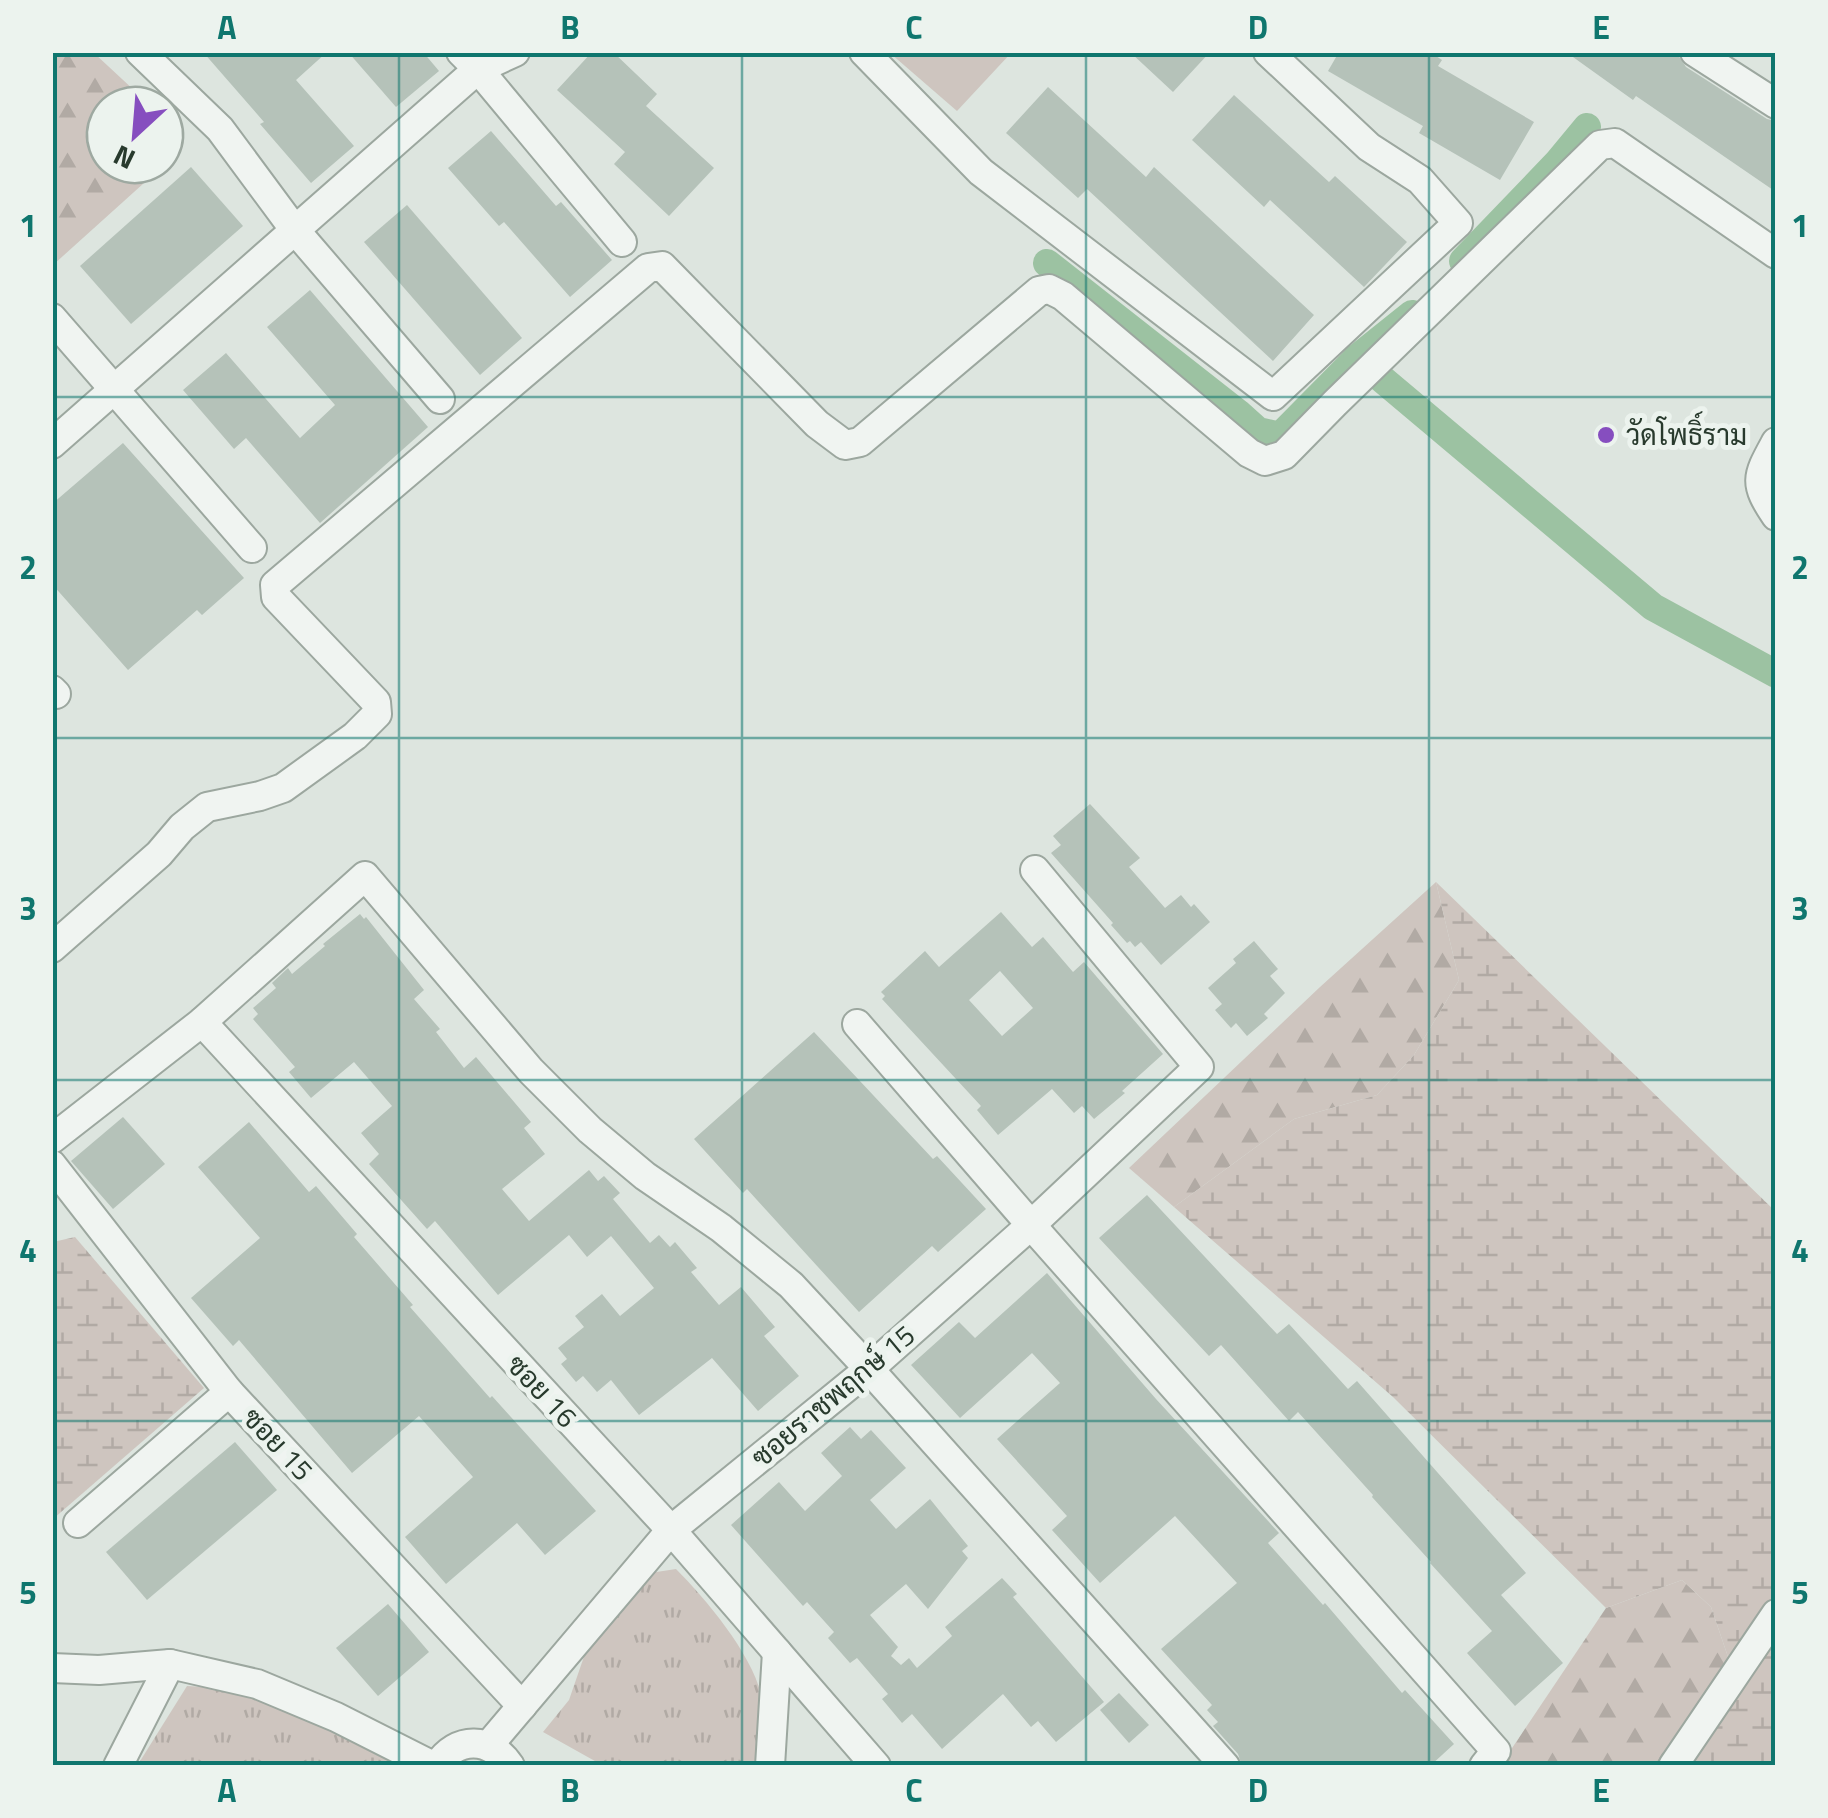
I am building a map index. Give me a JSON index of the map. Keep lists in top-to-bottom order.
{
  "streets": {
    "street": ["ซอย 16", "ซอยราชพฤกษ์ 15", "ซอย 15"]
  },
  "crossings": [
    ["ซอย 16", "ซอยราชพฤกษ์ 15"],
    ["ซอยราชพฤกษ์ 15", "ซอย 15"]
  ],
  "places": ["วัดโพธิ์ราม"],
  "north": "bottom left",
  "grid": {
    "columns": [
      "A",
      "B",
      "C",
      "D",
      "E"
    ],
    "rows": [
      "1",
      "2",
      "3",
      "4",
      "5"
    ]
  }
}
